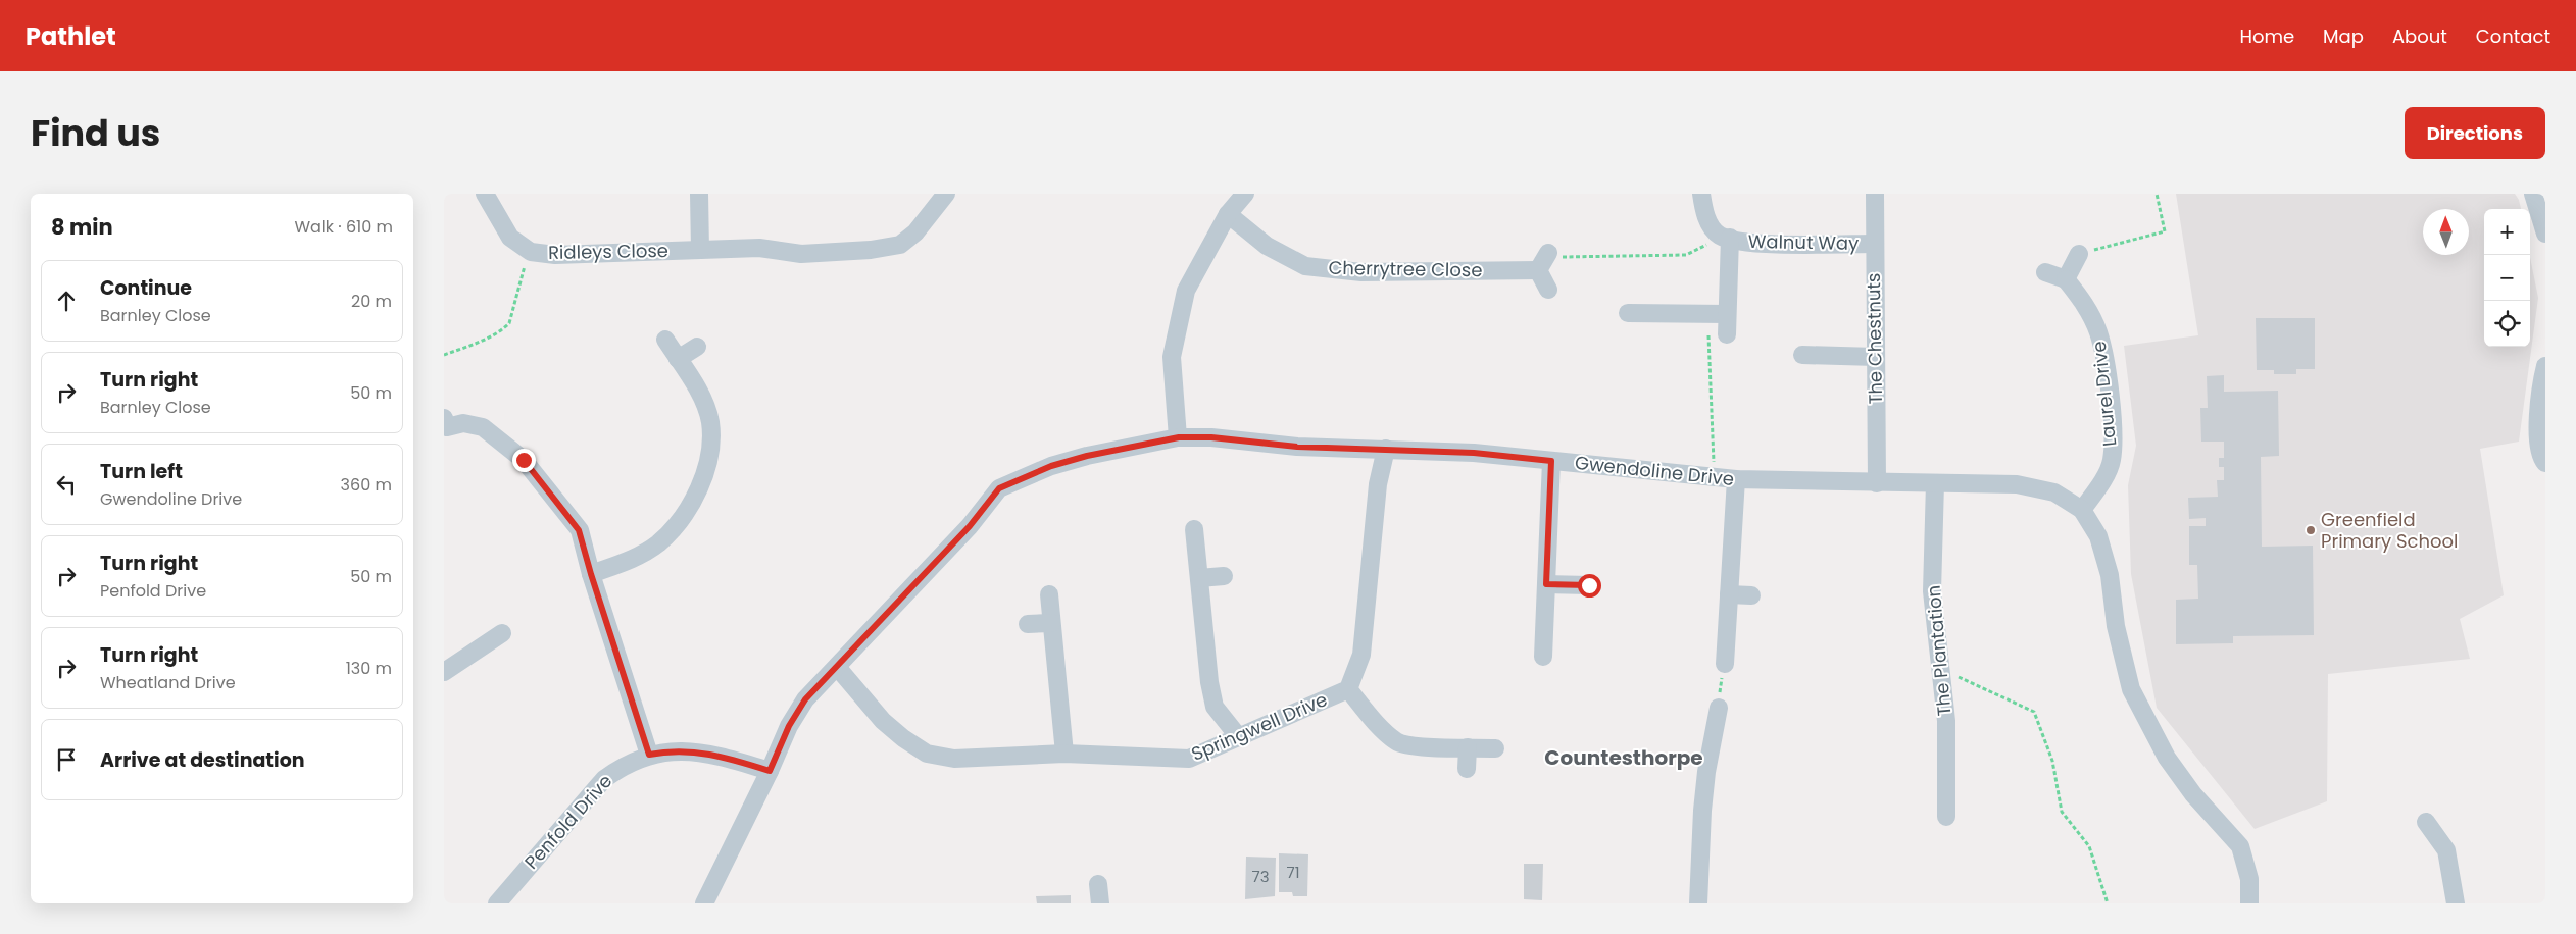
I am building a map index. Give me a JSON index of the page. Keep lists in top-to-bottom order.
{
  "streets": {
    "street": [
      "Walnut Way",
      "Ridleys Close",
      "Cherrytree Close",
      "The Chestnuts",
      "Laurel Drive",
      "Gwendoline Drive",
      "The Plantation",
      "Springwell Drive",
      "Penfold Drive"
    ]
  },
  "crossings": [
    ["Walnut Way", "The Chestnuts"],
    ["The Chestnuts", "Gwendoline Drive"],
    ["Laurel Drive", "Gwendoline Drive"],
    ["Gwendoline Drive", "The Plantation"],
    ["Gwendoline Drive", "Springwell Drive"],
    ["Gwendoline Drive", "Penfold Drive"]
  ],
  "districts": ["Countesthorpe"],
  "places": ["Greenfield Primary School"],
  "house_numbers": ["71", "73"],
  "north": "top",
  "page": {
    "header": "Pathlet",
    "nav": [
      "Home",
      "Map",
      "About",
      "Contact"
    ],
    "title": "Find us",
    "buttons": "Directions",
    "heading": ["8 min", "Walk · 610 m"],
    "map_buttons": ["+", "−"],
    "list": [
      ["Continue", "Barnley Close", "20 m"],
      ["Turn right", "Barnley Close", "50 m"],
      ["Turn left", "Gwendoline Drive", "360 m"],
      ["Turn right", "Penfold Drive", "50 m"],
      ["Turn right", "Wheatland Drive", "130 m"],
      "Arrive at destination"
    ]
  }
}
